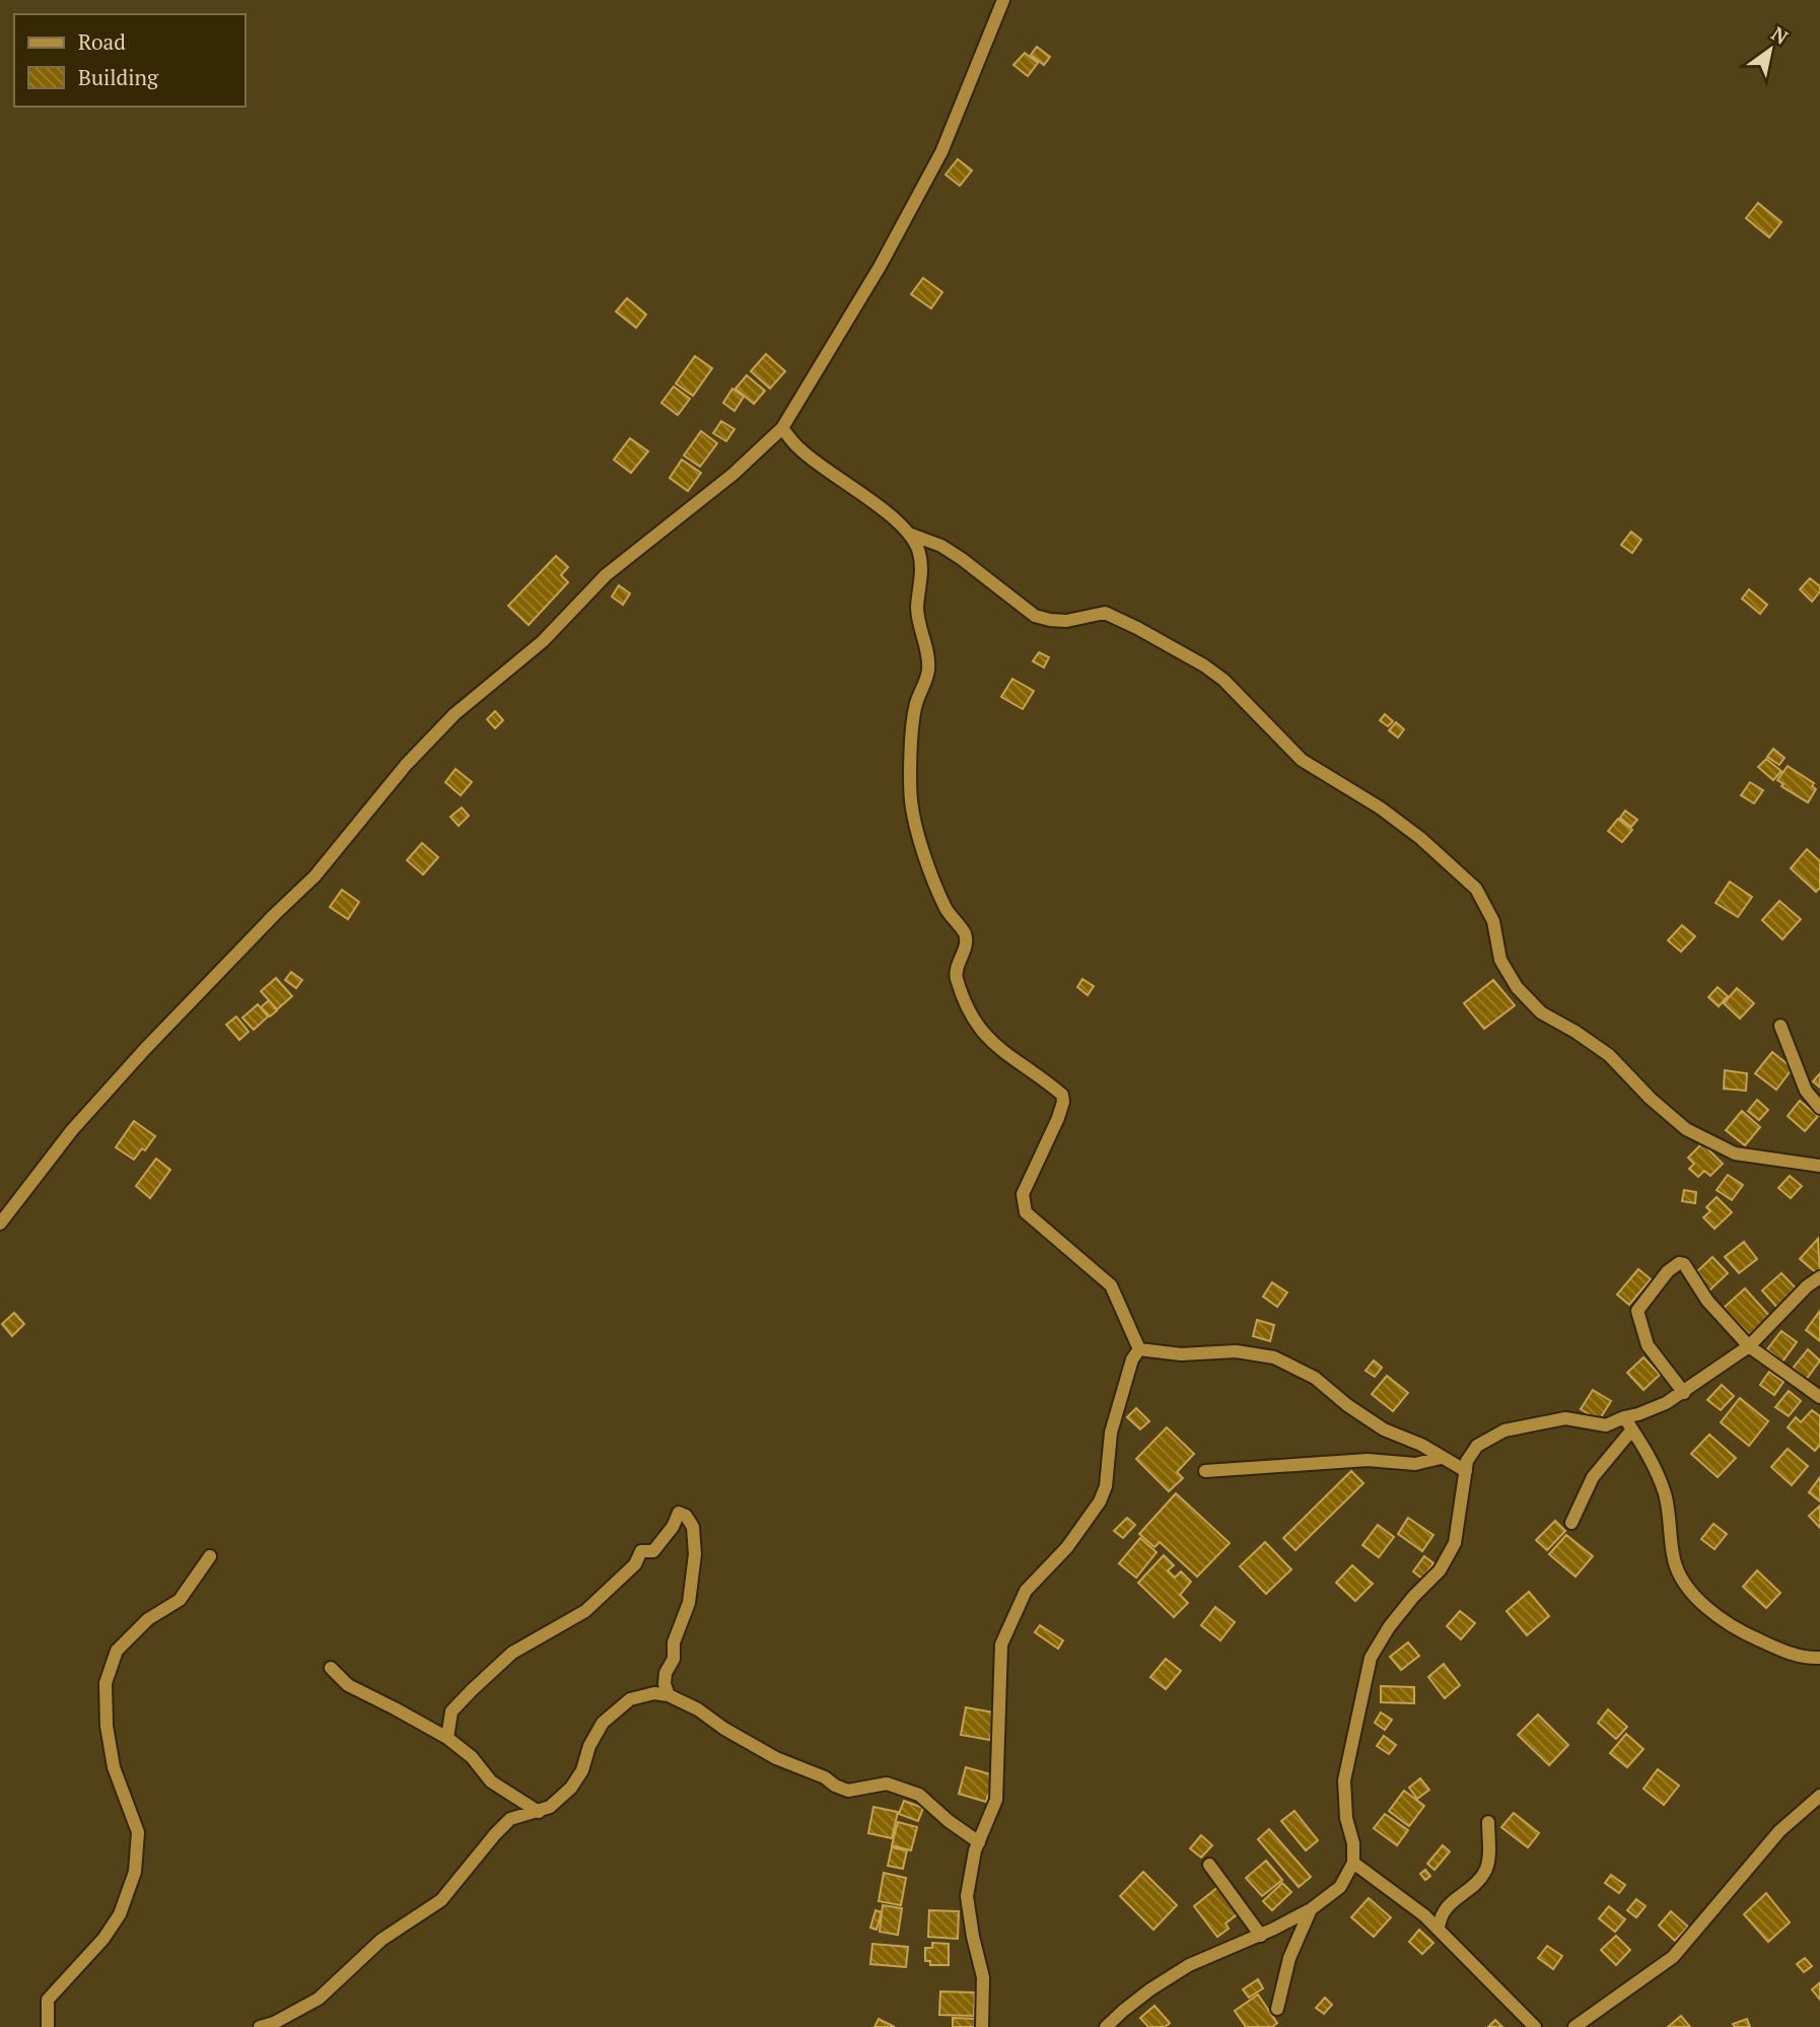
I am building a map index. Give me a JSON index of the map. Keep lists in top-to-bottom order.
{
  "legend": ["Road", "Building"],
  "north": "top right"
}
